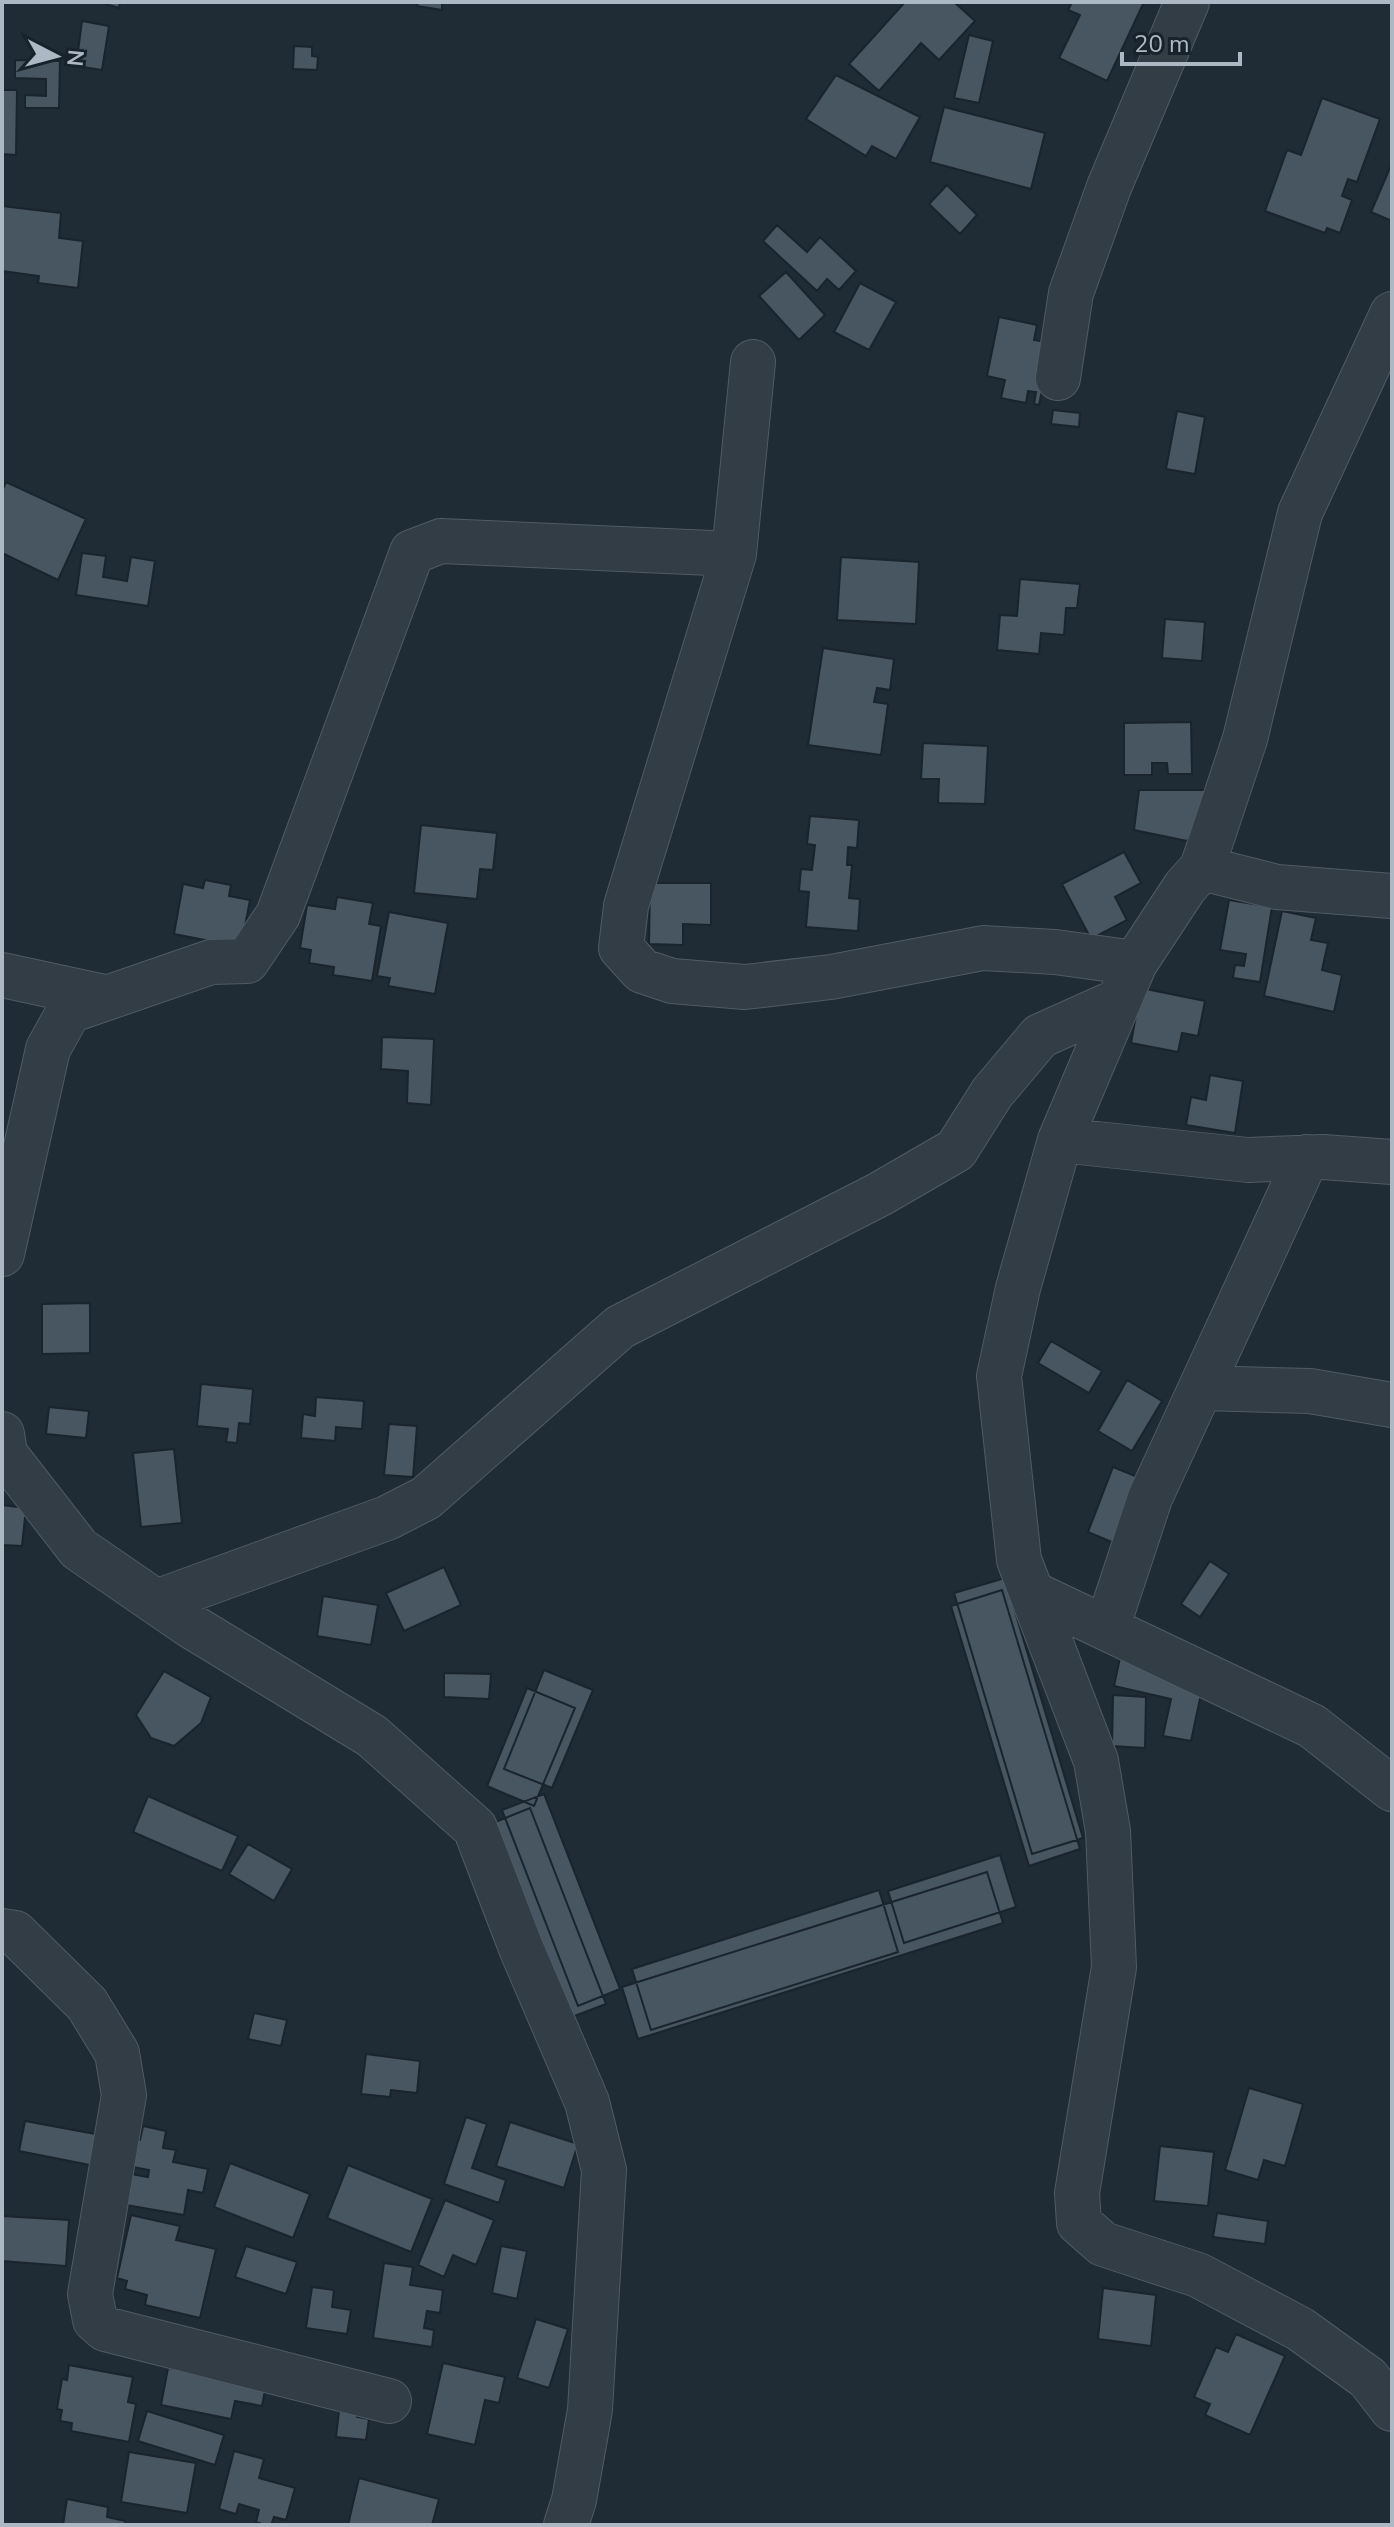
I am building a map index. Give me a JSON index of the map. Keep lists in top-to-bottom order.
{
  "scale_bar": "20 m",
  "north": "right"
}
